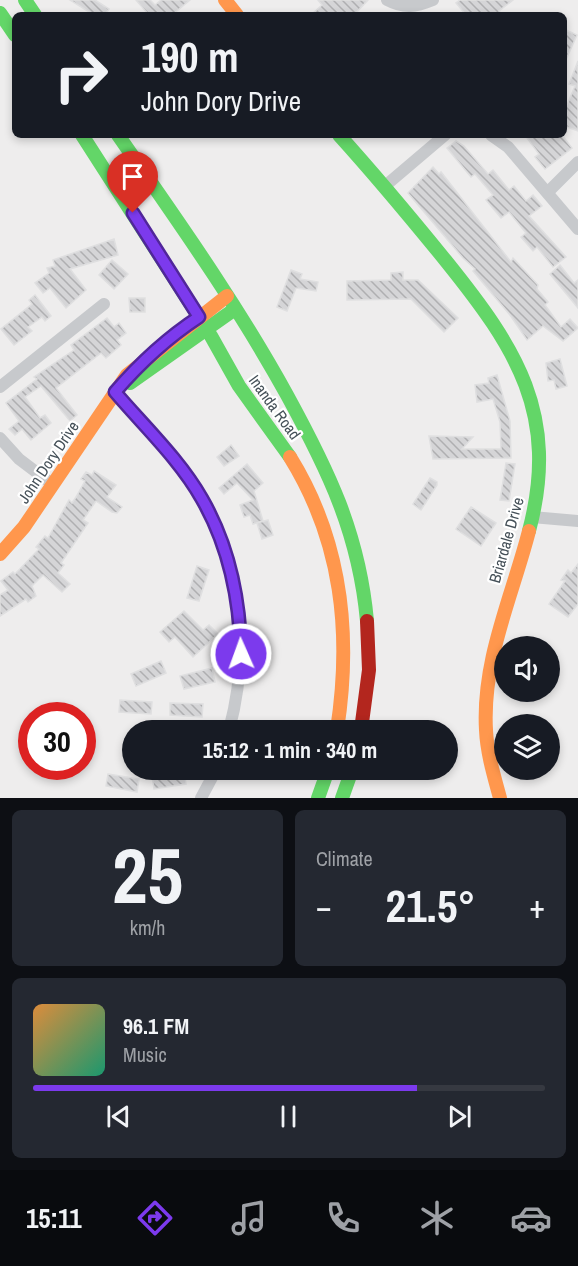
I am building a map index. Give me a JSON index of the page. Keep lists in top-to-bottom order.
{
  "streets": {
    "street": ["Inanda Road", "John Dory Drive", "Briardale Drive"]
  },
  "crossings": [
    ["Inanda Road", "John Dory Drive"]
  ],
  "page": {
    "turn": ["190 m", "John Dory Drive"],
    "limit": "30",
    "trip": "15:12 · 1 min · 340 m",
    "tile": [
      ["25", "km/h"],
      "Climate"
    ],
    "heat": ["−", "21.5°", "+"],
    "song": ["96.1 FM", "Music"],
    "tabs": "15:11"
  }
}
